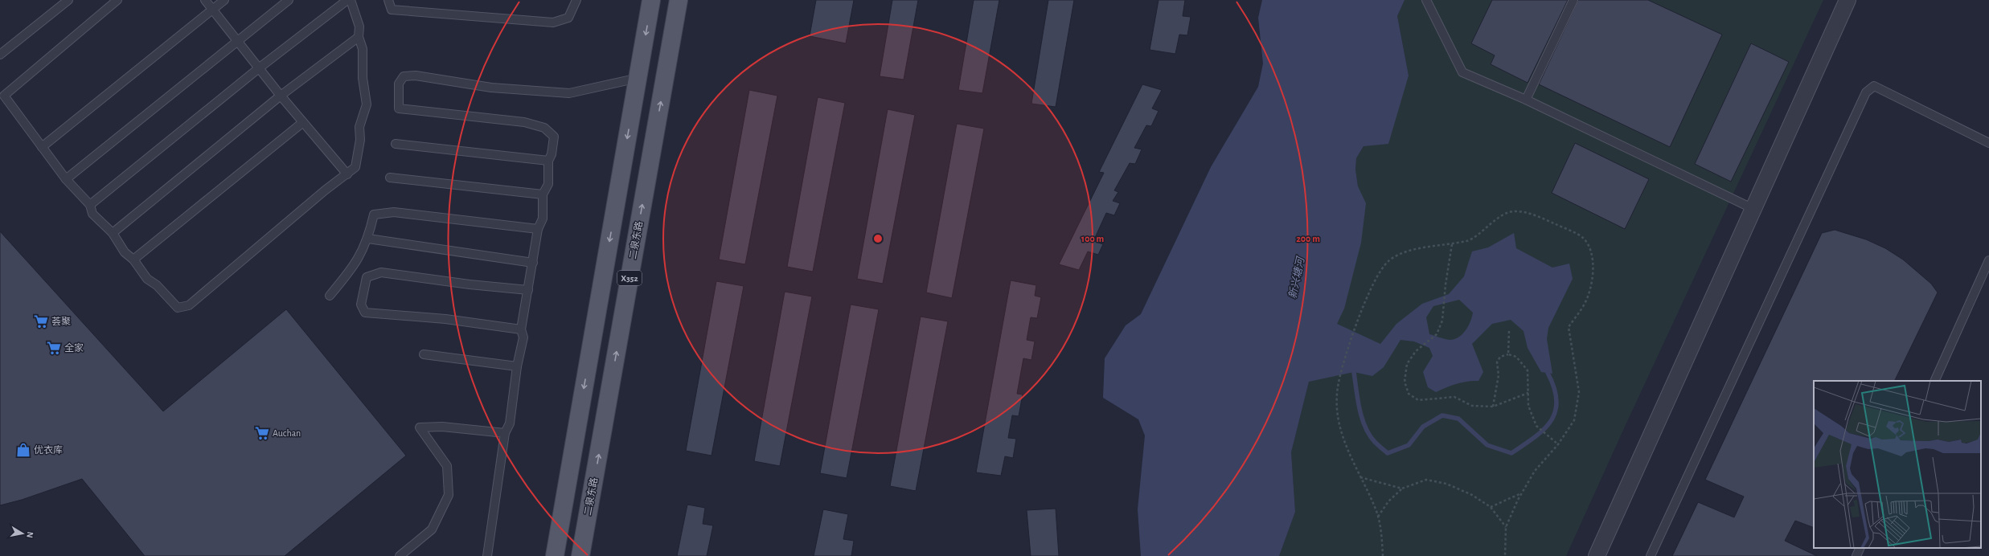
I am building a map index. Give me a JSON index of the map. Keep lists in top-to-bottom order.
{
  "streets": {
    "main road": ["二泉东路", "X352"]
  },
  "water": ["新兴塘河"],
  "places": {
    "supermarket": ["荟聚", "全家", "Auchan"],
    "shop": ["优衣库"]
  },
  "north": "right",
  "rings": ["100 m", "200 m"]
}
